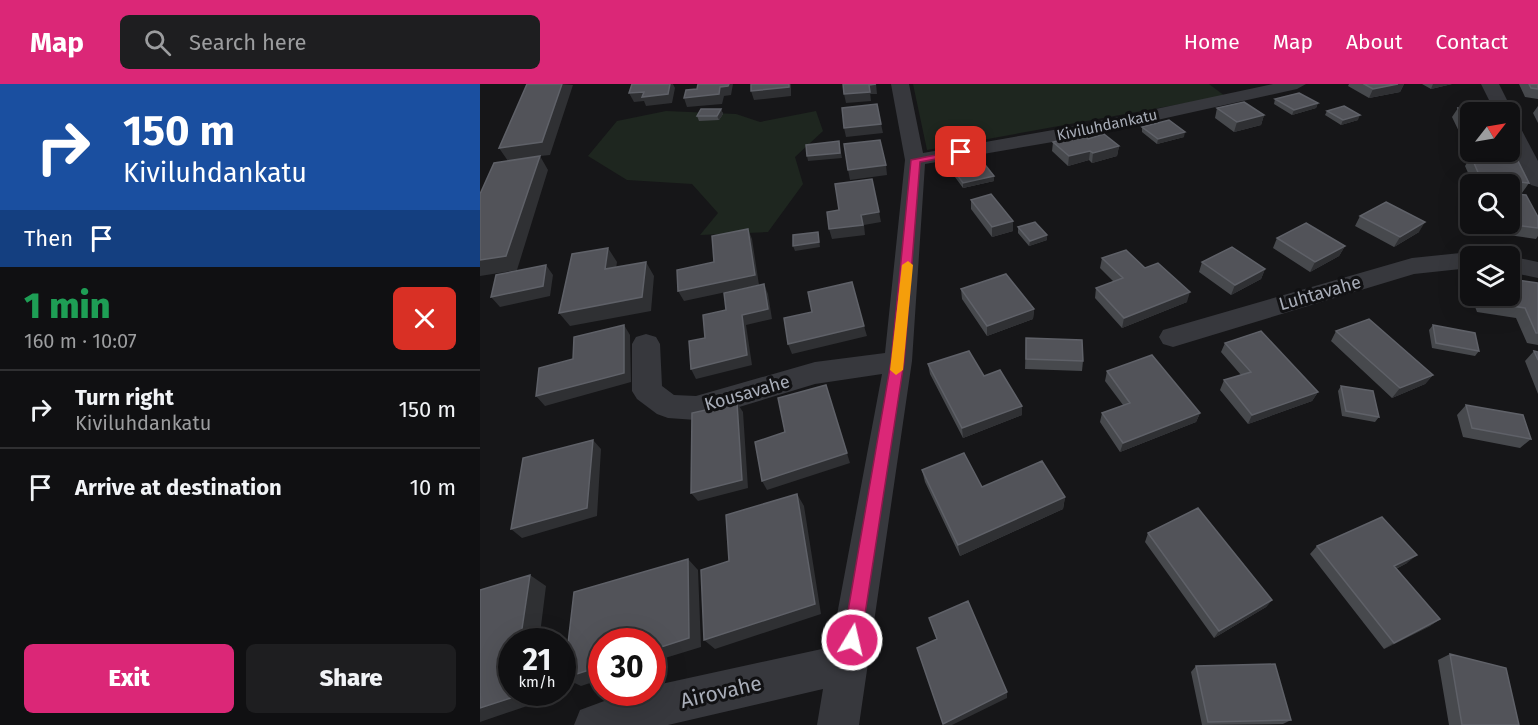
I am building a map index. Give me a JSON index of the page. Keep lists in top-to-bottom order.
{
  "streets": {
    "street": [
      "Kiviluhdankatu",
      "Luhtavahe",
      "Kousavahe",
      "Airovahe"
    ]
  },
  "north": "top right",
  "page": {
    "header": "Map",
    "search": "Search here",
    "nav": [
      "Home",
      "Map",
      "About",
      "Contact"
    ],
    "turn": ["150 m", "Kiviluhdankatu"],
    "then": "Then",
    "heading": ["1 min", "160 m · 10:07"],
    "list": [
      {
        "name": "Turn right",
        "note": "Kiviluhdankatu",
        "value": "150 m"
      },
      {
        "name": "Arrive at destination",
        "value": "10 m"
      }
    ],
    "speed": "21 km/h",
    "limit": "30",
    "buttons": ["Exit", "Share"]
  }
}
